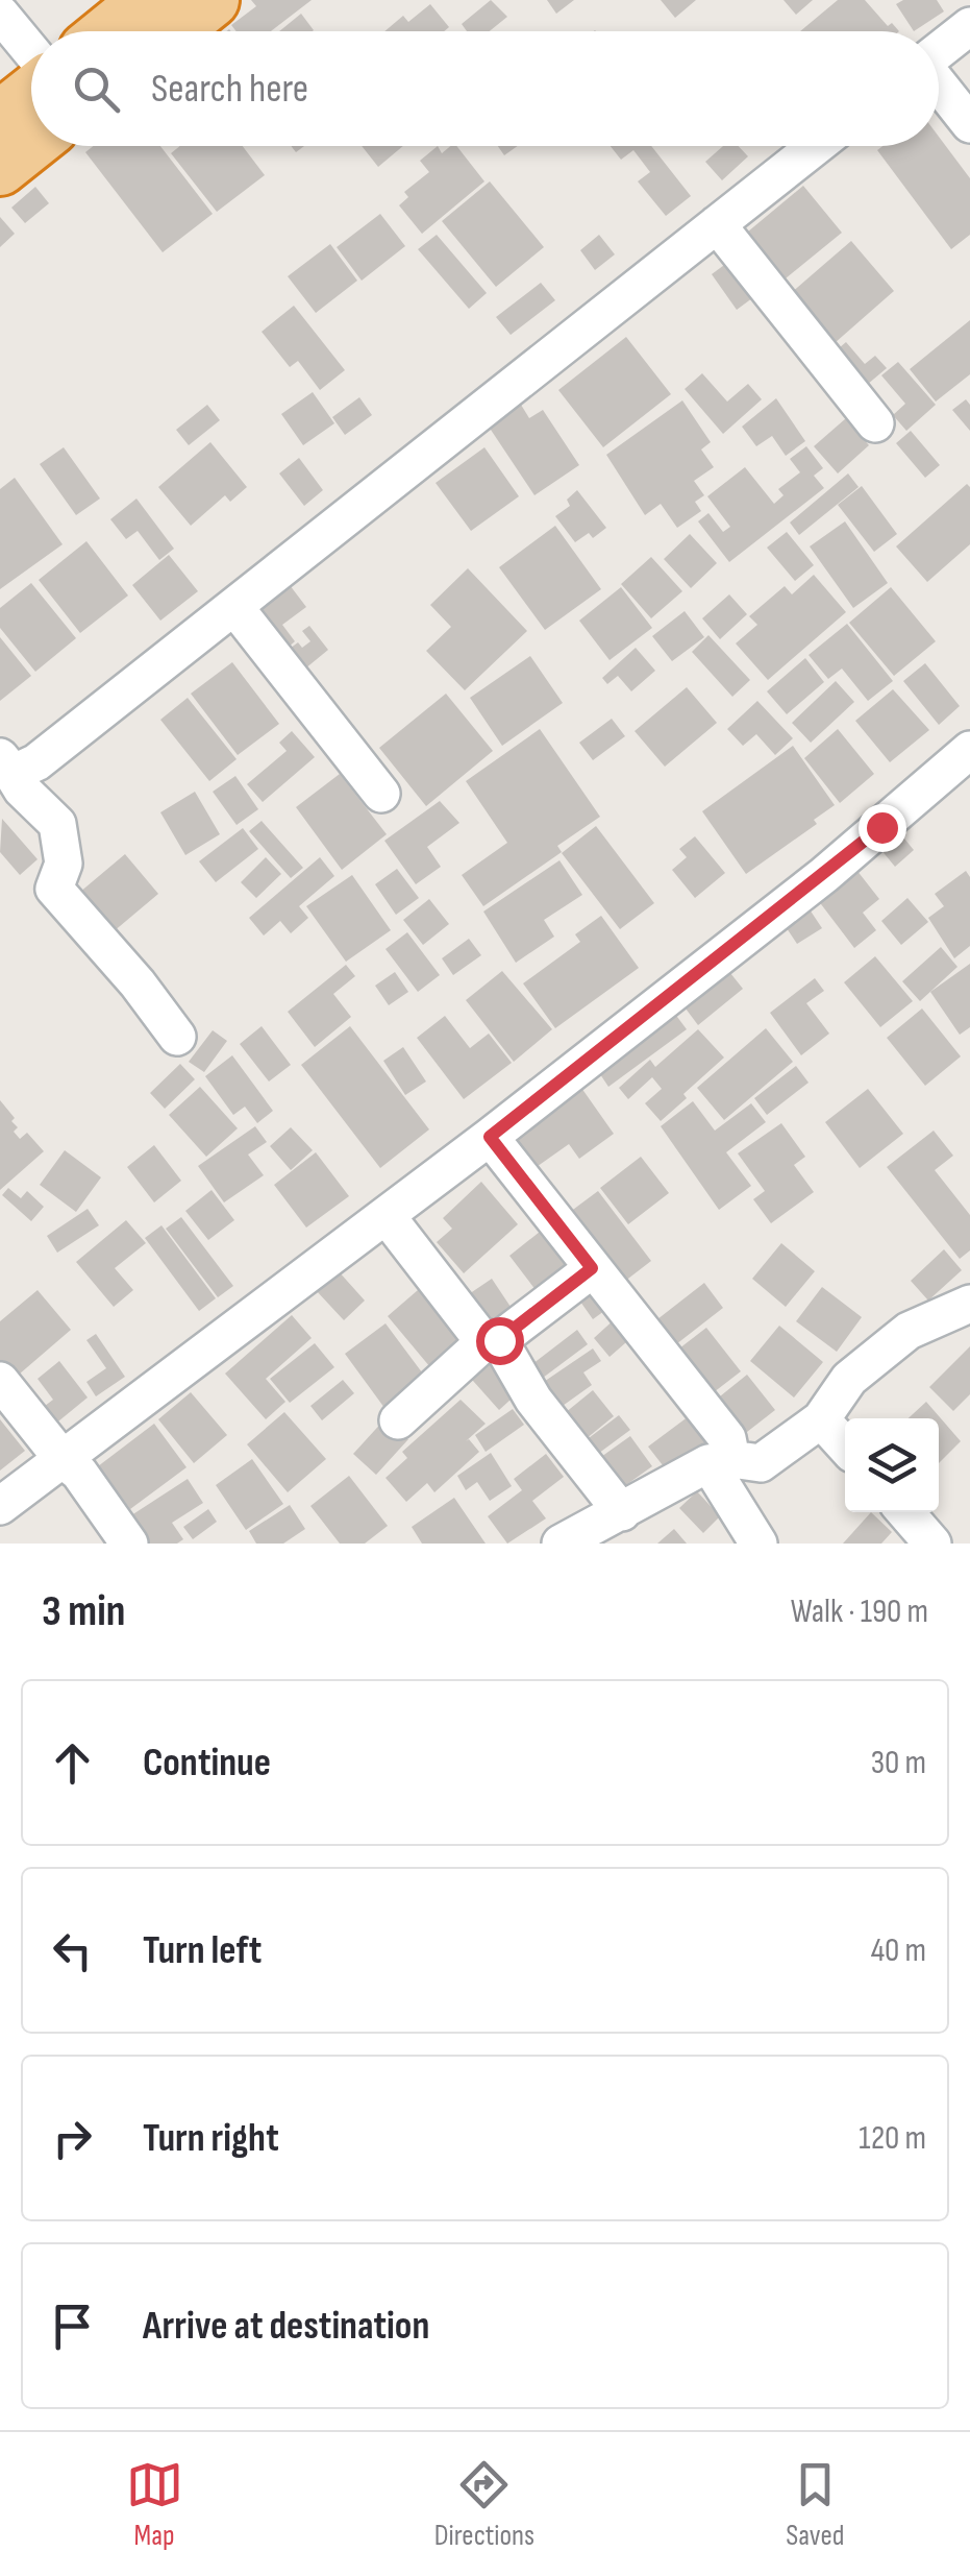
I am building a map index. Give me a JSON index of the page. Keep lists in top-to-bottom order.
{
  "page": {
    "search": "Search here",
    "heading": ["3 min", "Walk · 190 m"],
    "list": [
      ["Continue", "30 m"],
      ["Turn left", "40 m"],
      ["Turn right", "120 m"],
      "Arrive at destination"
    ],
    "nav": ["Map", "Directions", "Saved"]
  }
}
